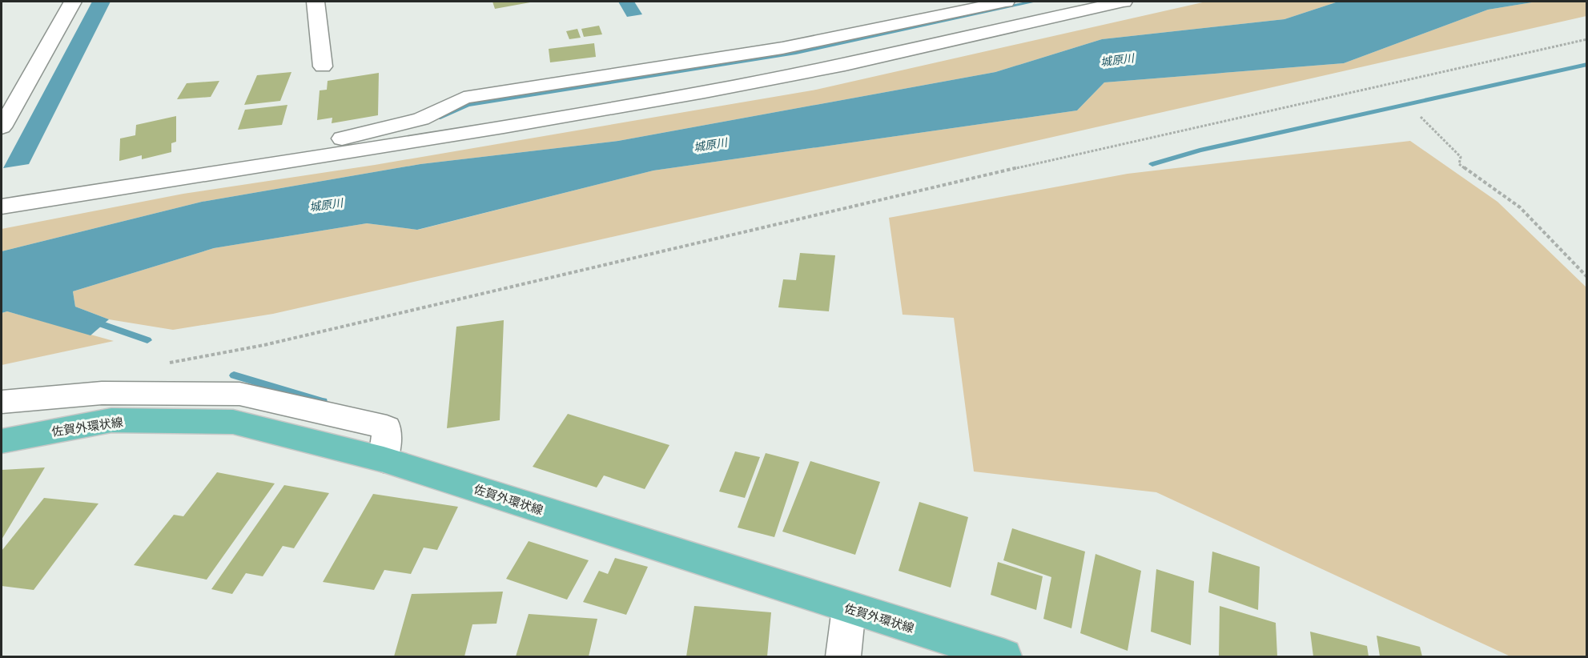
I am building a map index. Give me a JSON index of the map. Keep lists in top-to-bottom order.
{
  "streets": {
    "main road": ["佐賀外環状線"]
  },
  "water": ["城原川"]
}
